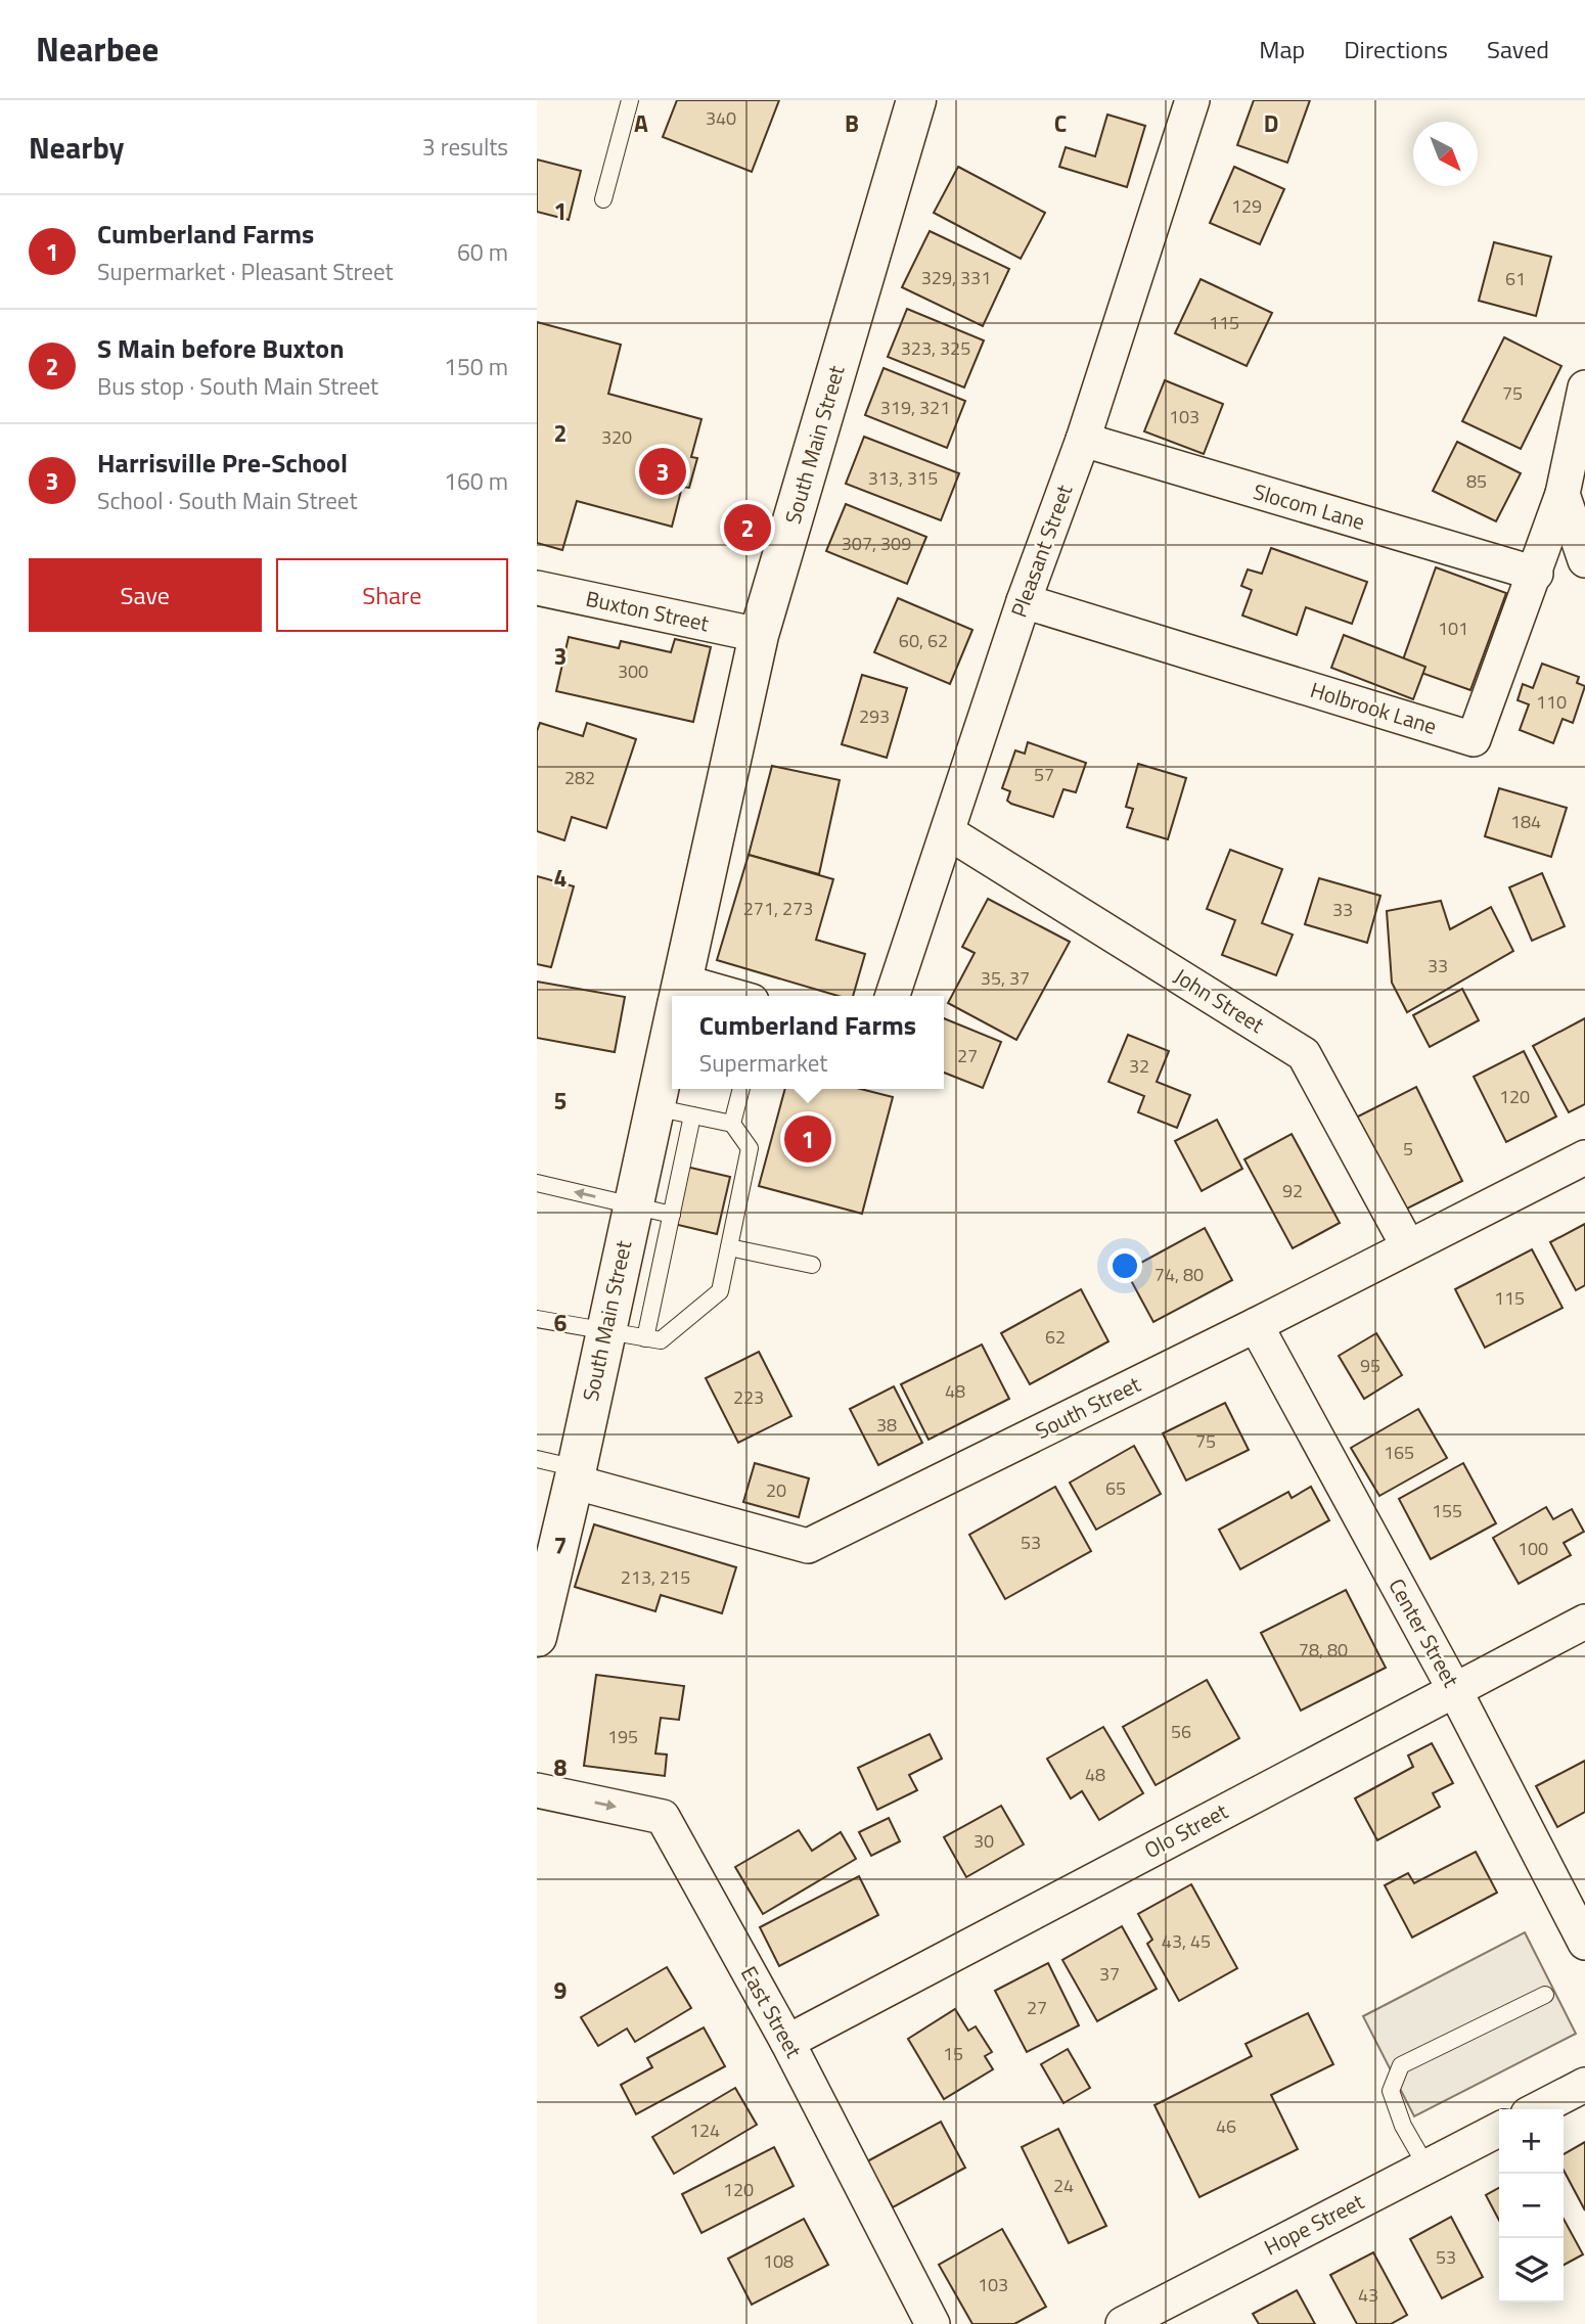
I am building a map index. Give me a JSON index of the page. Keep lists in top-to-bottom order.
{
  "streets": {
    "main road": ["South Main Street"],
    "street": [
      "Slocom Lane",
      "Pleasant Street",
      "Buxton Street",
      "Holbrook Lane",
      "John Street",
      "South Street",
      "Center Street",
      "Olo Street",
      "East Street",
      "Hope Street"
    ]
  },
  "crossings": [
    ["South Main Street", "Buxton Street"],
    ["South Main Street", "South Street"],
    ["Slocom Lane", "Pleasant Street"],
    ["Slocom Lane", "Holbrook Lane"],
    ["Pleasant Street", "Holbrook Lane"],
    ["Pleasant Street", "John Street"],
    ["John Street", "South Street"],
    ["South Street", "Center Street"],
    ["Center Street", "Olo Street"],
    ["Olo Street", "East Street"]
  ],
  "one_way": ["East Street"],
  "house_numbers": [
    "340",
    "129",
    "329, 331",
    "61",
    "115",
    "323, 325",
    "75",
    "319, 321",
    "103",
    "320",
    "313, 315",
    "85",
    "307, 309",
    "101",
    "60, 62",
    "300",
    "110",
    "293",
    "57",
    "282",
    "184",
    "271, 273",
    "33",
    "33",
    "35, 37",
    "27",
    "32",
    "120",
    "5",
    "92",
    "74, 80",
    "115",
    "62",
    "95",
    "48",
    "223",
    "38",
    "75",
    "165",
    "65",
    "20",
    "155",
    "53",
    "100",
    "213, 215",
    "78, 80",
    "56",
    "195",
    "48",
    "30",
    "43, 45",
    "37",
    "27",
    "15",
    "46",
    "124",
    "24",
    "120",
    "53",
    "108",
    "103",
    "43"
  ],
  "north": "bottom right",
  "page": {
    "header": "Nearbee",
    "nav": ["Map", "Directions", "Saved"],
    "heading": ["Nearby", "3 results"],
    "list": [
      {
        "mark": "1",
        "name": "Cumberland Farms",
        "note": "Supermarket · Pleasant Street",
        "value": "60 m"
      },
      {
        "mark": "2",
        "name": "S Main before Buxton",
        "note": "Bus stop · South Main Street",
        "value": "150 m"
      },
      {
        "mark": "3",
        "name": "Harrisville Pre-School",
        "note": "School · South Main Street",
        "value": "160 m"
      }
    ],
    "pins": ["3", "2", "1"],
    "buttons": ["Save", "Share"],
    "popup": ["Cumberland Farms", "Supermarket"],
    "map_buttons": ["+", "−"]
  },
  "grid": {
    "columns": [
      "A",
      "B",
      "C",
      "D"
    ],
    "rows": [
      "1",
      "2",
      "3",
      "4",
      "5",
      "6",
      "7",
      "8",
      "9"
    ]
  }
}
